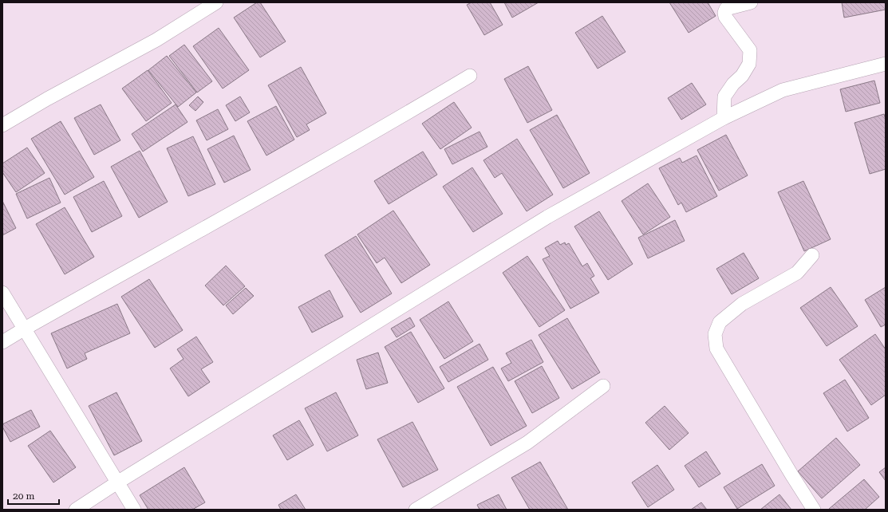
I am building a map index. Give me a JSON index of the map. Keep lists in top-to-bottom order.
{
  "scale_bar": "20 m"
}
